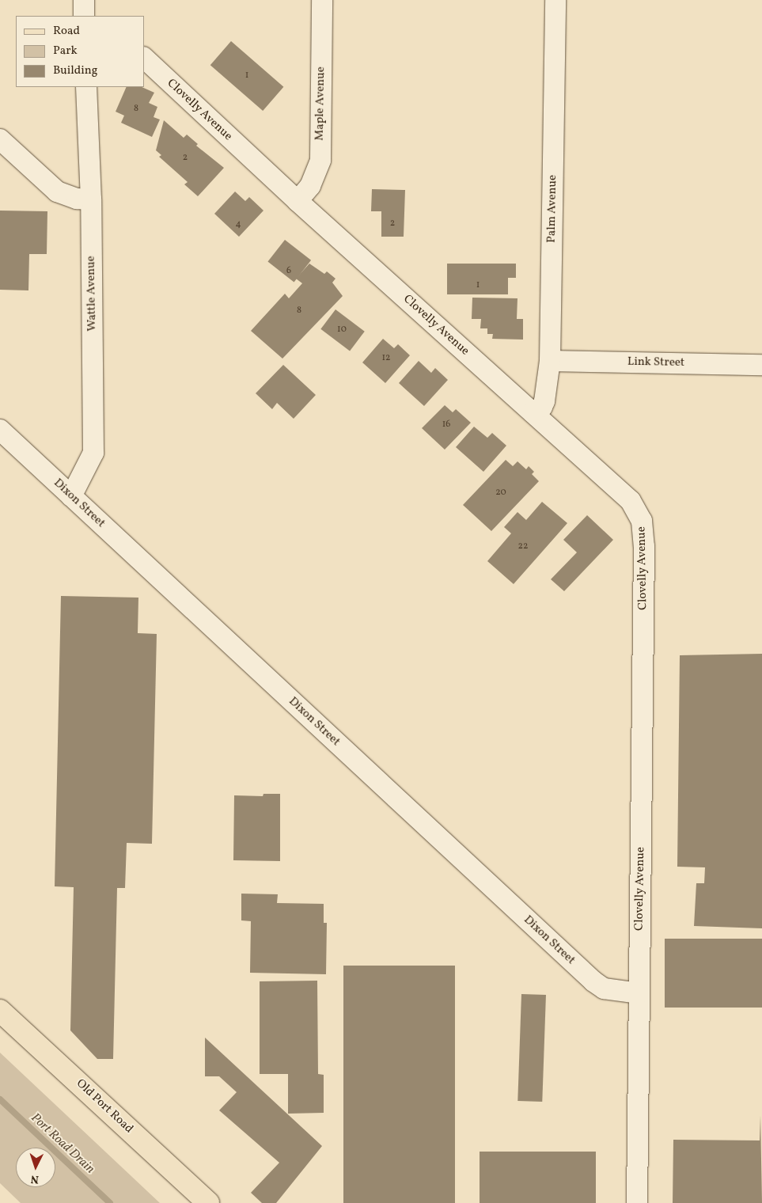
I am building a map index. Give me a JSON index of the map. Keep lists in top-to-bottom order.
{
  "streets": {
    "main road": ["Old Port Road"],
    "street": [
      "Maple Avenue",
      "Clovelly Avenue",
      "Palm Avenue",
      "Wattle Avenue",
      "Link Street",
      "Dixon Street"
    ]
  },
  "crossings": [
    ["Maple Avenue", "Clovelly Avenue"],
    ["Clovelly Avenue", "Palm Avenue"],
    ["Clovelly Avenue", "Dixon Street"],
    ["Palm Avenue", "Link Street"],
    ["Wattle Avenue", "Dixon Street"]
  ],
  "water": ["Port Road Drain"],
  "house_numbers": [
    "1",
    "8",
    "2",
    "2",
    "4",
    "6",
    "1",
    "8",
    "10",
    "12",
    "16",
    "20",
    "22"
  ],
  "legend": ["Road", "Park", "Building"],
  "north": "bottom"
}
